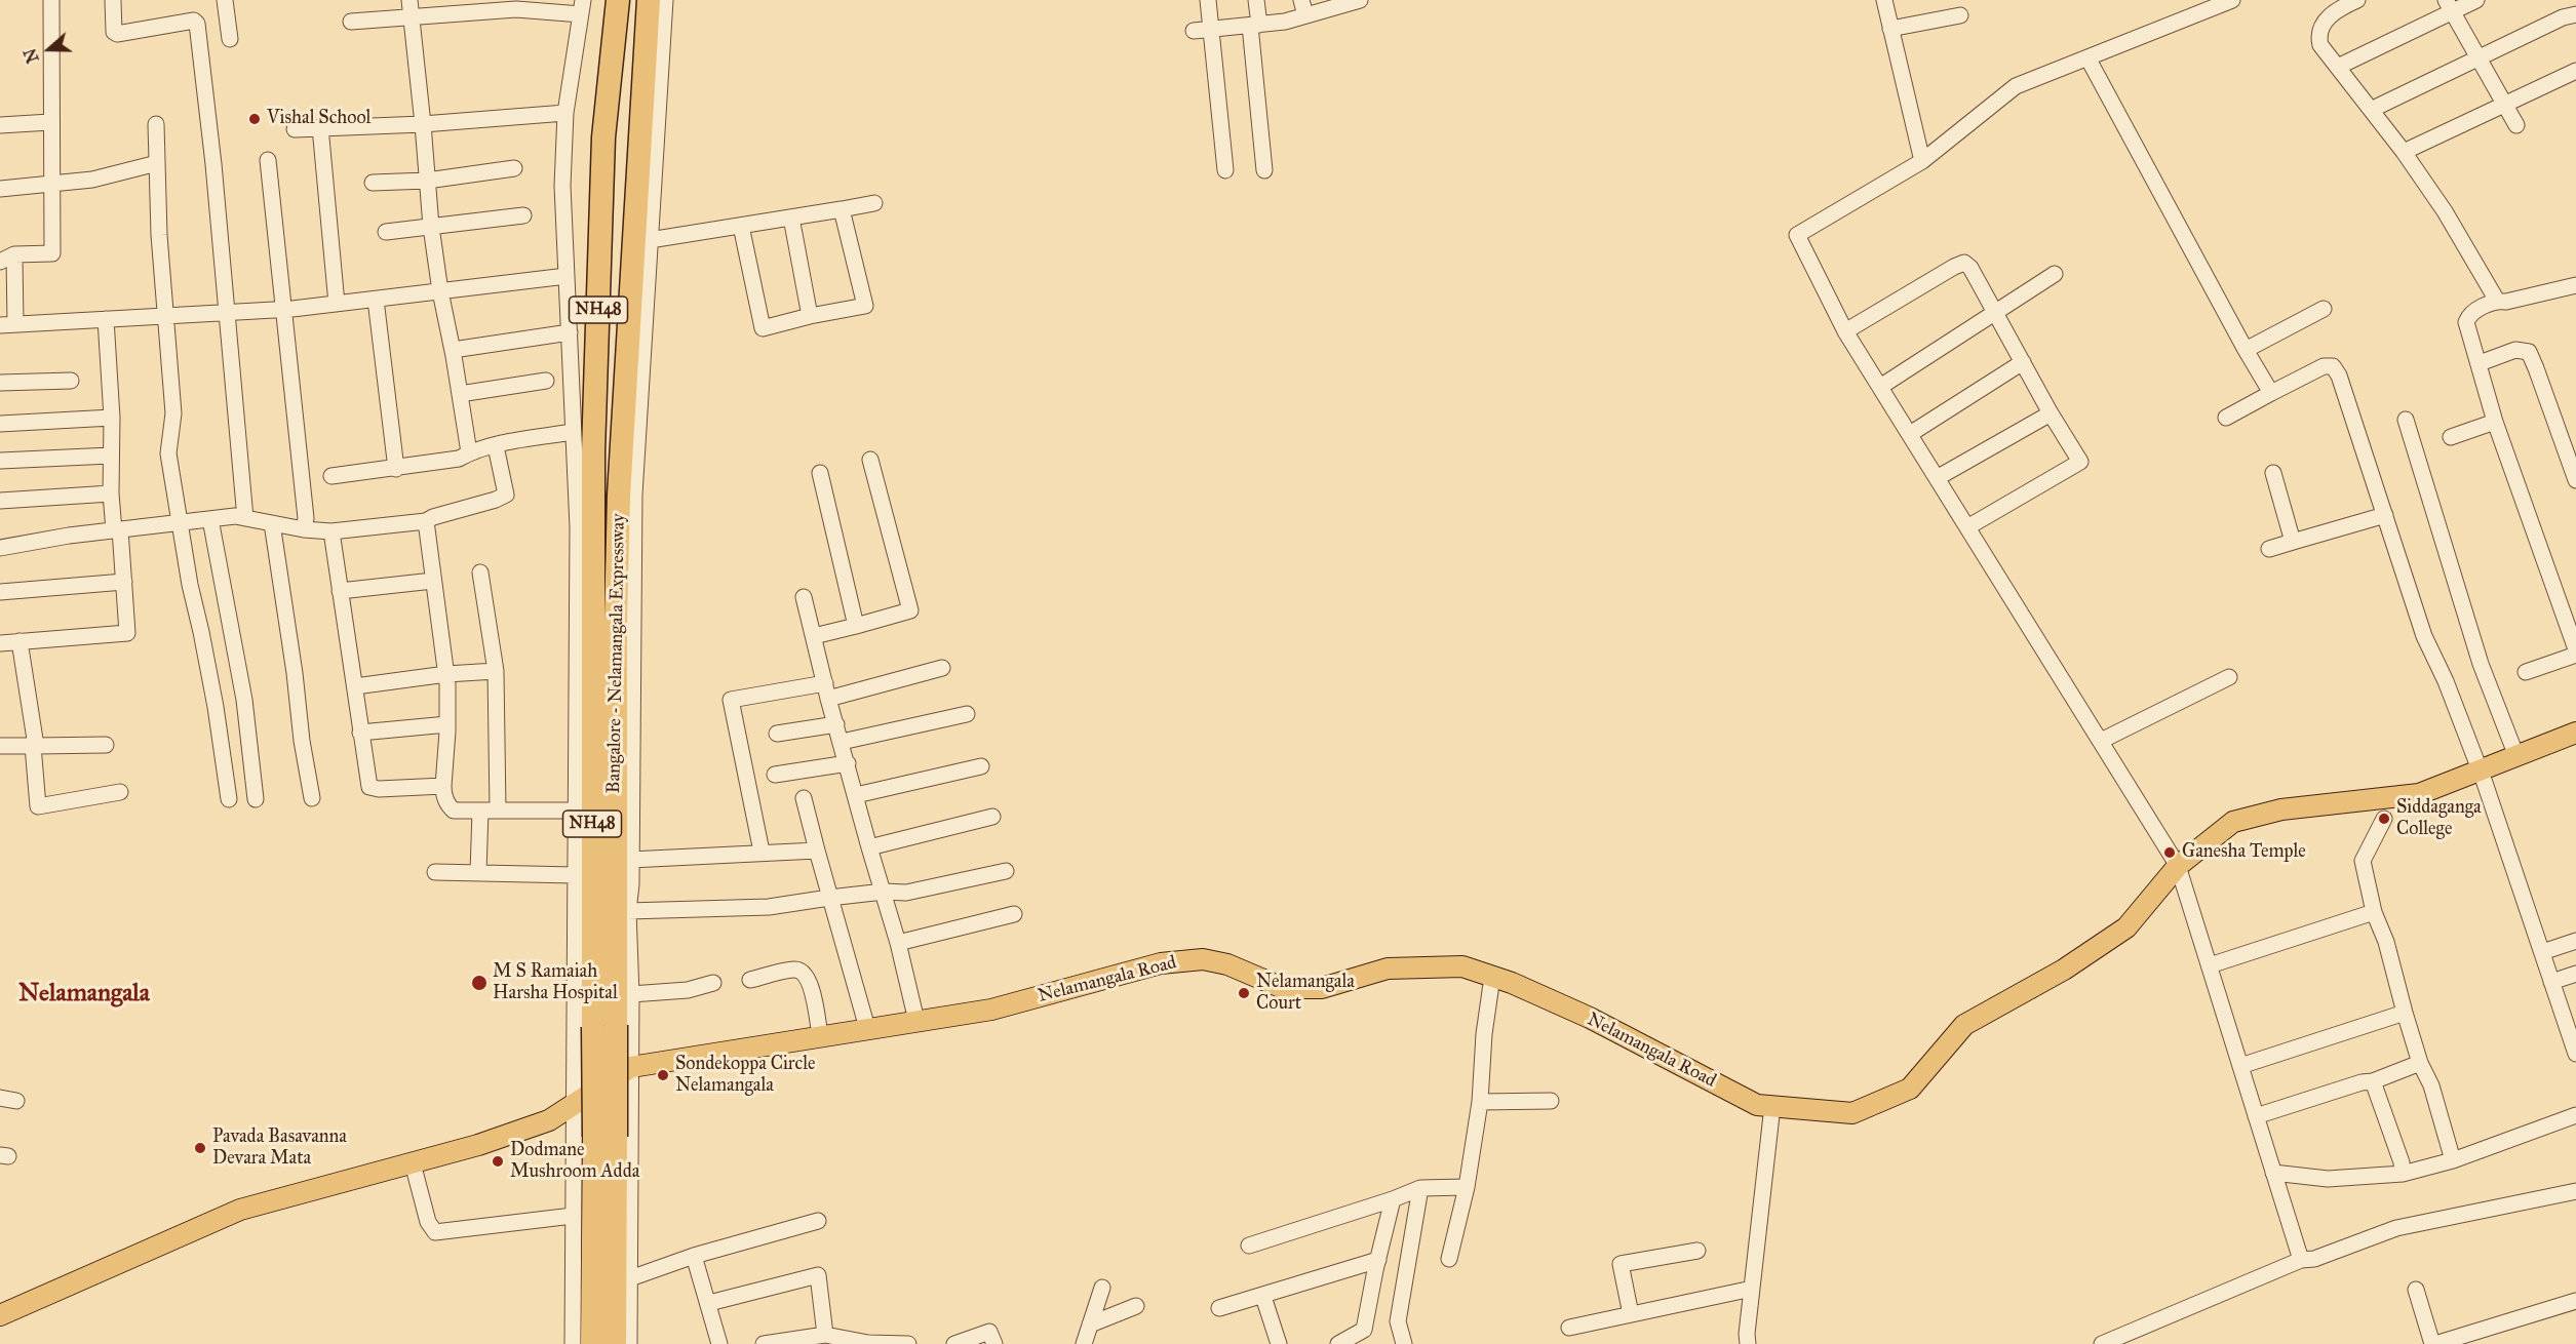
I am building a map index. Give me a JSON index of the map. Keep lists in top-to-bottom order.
{
  "streets": {
    "highway": ["NH48", "Bangalore - Nelamangala Expressway"],
    "main road": ["Nelamangala Road"]
  },
  "districts": ["Nelamangala"],
  "places": [
    "Vishal School",
    "Siddaganga College",
    "Ganesha Temple",
    "M S Ramaiah Harsha Hospital",
    "Nelamangala Court",
    "Sondekoppa Circle Nelamangala",
    "Pavada Basavanna Devara Mata",
    "Dodmane Mushroom Adda"
  ],
  "north": "left"
}
